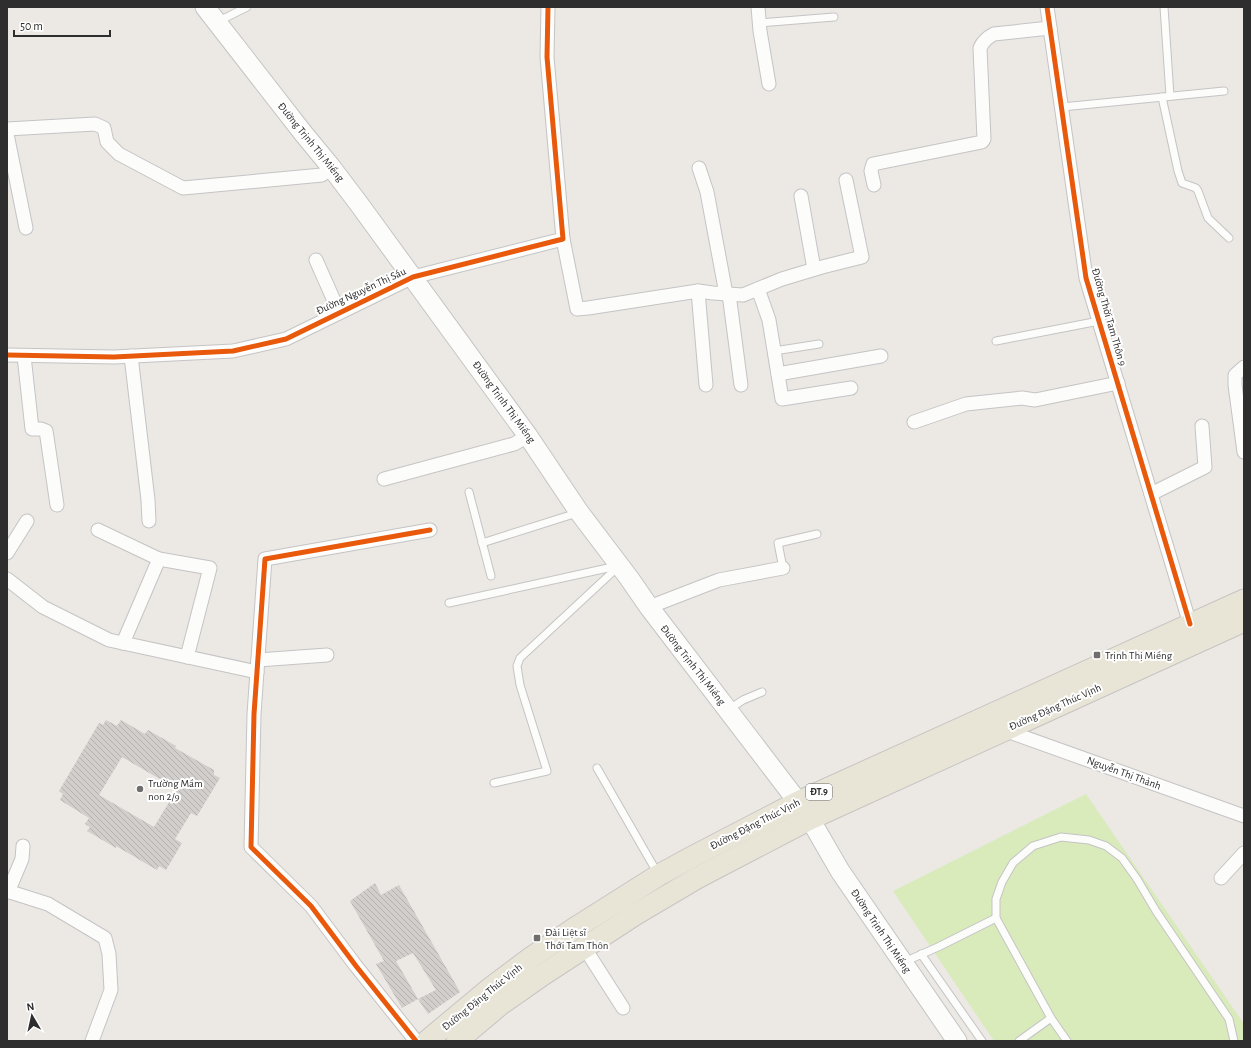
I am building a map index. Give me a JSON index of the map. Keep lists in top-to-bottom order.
{
  "streets": {
    "main road": ["Đường Trịnh Thị Miếng", "Đường Đặng Thúc Vịnh", "ĐT.9"],
    "street": ["Đường Nguyễn Thị Sáu", "Đường Thời Tam Thôn 9", "Nguyễn Thị Thảnh"]
  },
  "crossings": [
    ["Đường Trịnh Thị Miếng", "Đường Nguyễn Thị Sáu"],
    ["Đường Trịnh Thị Miếng", "Đường Đặng Thúc Vịnh"],
    ["Đường Thời Tam Thôn 9", "Đường Đặng Thúc Vịnh"],
    ["Đường Đặng Thúc Vịnh", "Nguyễn Thị Thảnh"]
  ],
  "places": {
    "transit": ["Trịnh Thị Miếng", "Đài Liệt sĩ Thới Tam Thôn"],
    "other": ["Trường Mầm non 2/9"]
  },
  "scale_bar": "50 m",
  "north": "top"
}
